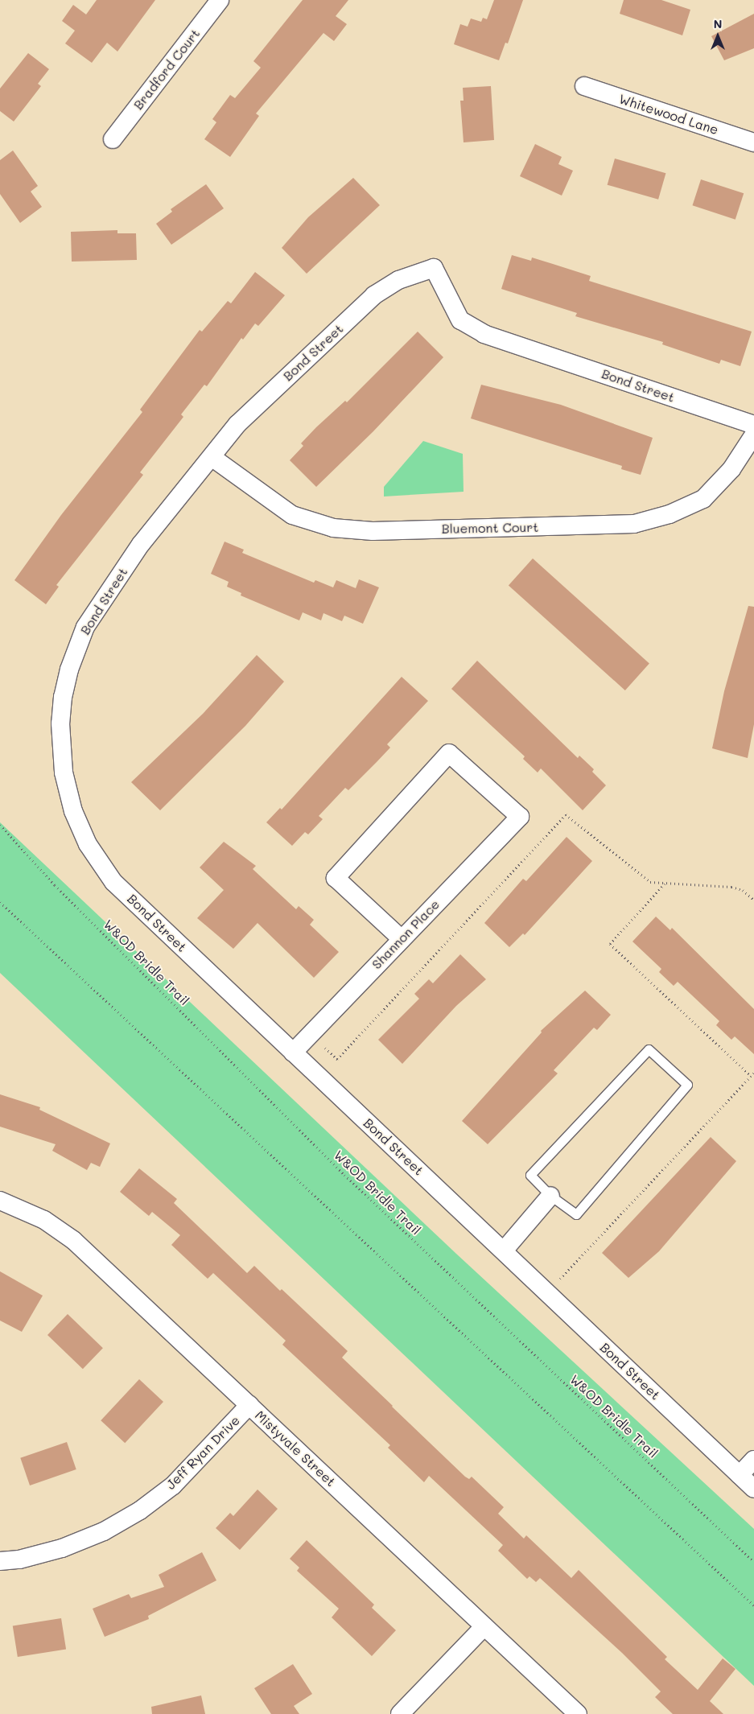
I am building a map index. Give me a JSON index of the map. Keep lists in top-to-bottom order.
{
  "streets": {
    "street": [
      "Bradford Court",
      "Whitewood Lane",
      "Bond Street",
      "Bluemont Court",
      "Shannon Place",
      "Mistyvale Street",
      "Jeff Ryan Drive"
    ],
    "path": ["W&OD Bridle Trail"]
  },
  "crossings": [
    ["Bond Street", "Bluemont Court"],
    ["Bond Street", "Shannon Place"],
    ["Mistyvale Street", "Jeff Ryan Drive"]
  ],
  "north": "top"
}
